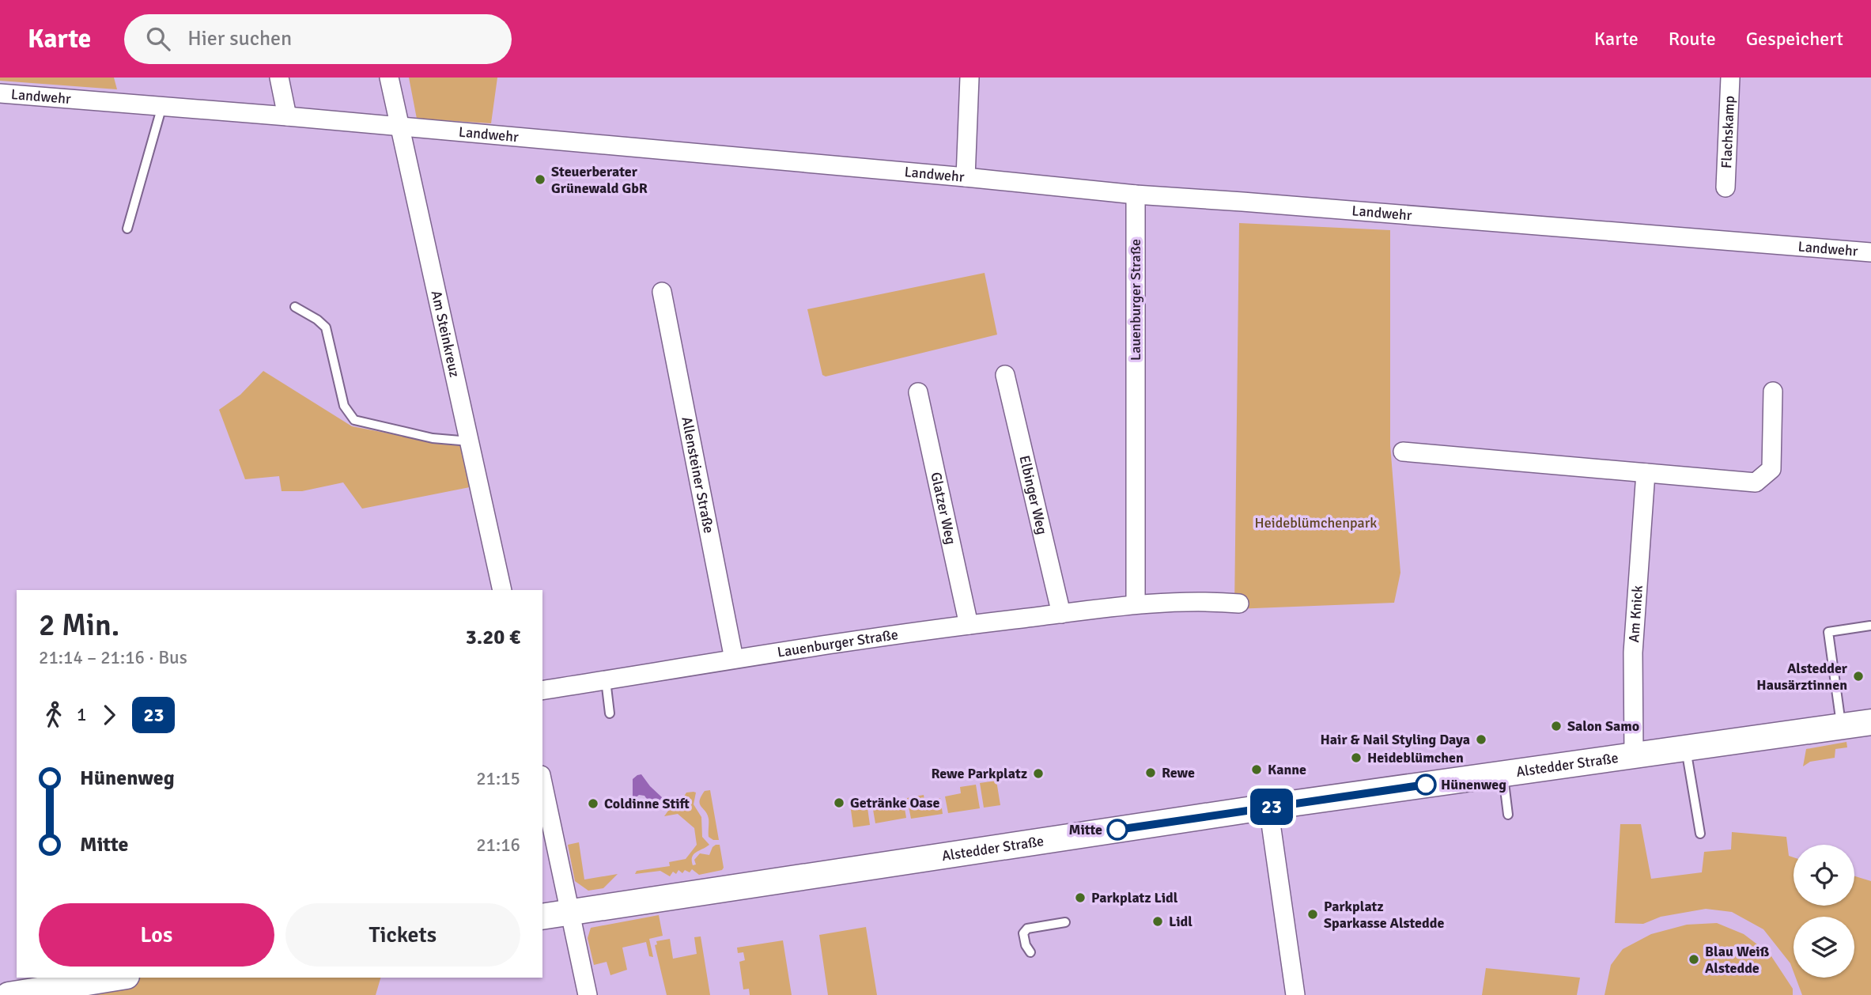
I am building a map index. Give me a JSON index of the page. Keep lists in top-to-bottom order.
{
  "streets": {
    "street": [
      "Landwehr",
      "Flachskamp",
      "Lauenburger Straße",
      "Am Steinkreuz",
      "Allensteiner Straße",
      "Elbinger Weg",
      "Glatzer Weg",
      "Am Knick",
      "Alstedder Straße"
    ]
  },
  "crossings": [
    ["Landwehr", "Lauenburger Straße"],
    ["Landwehr", "Am Steinkreuz"],
    ["Lauenburger Straße", "Allensteiner Straße"],
    ["Lauenburger Straße", "Elbinger Weg"],
    ["Lauenburger Straße", "Glatzer Weg"],
    ["Am Knick", "Alstedder Straße"]
  ],
  "parks": ["Heideblümchenpark"],
  "places": [
    "Steuerberater Grünewald GbR",
    "Alstedder Hausärztinnen",
    "Salon Samo",
    "Hair & Nail Styling Daya",
    "Heideblümchen",
    "Kanne",
    "Rewe",
    "Rewe Parkplatz",
    "Hünenweg",
    "Getränke Oase",
    "Coldinne Stift",
    "Mitte",
    "Parkplatz Lidl",
    "Parkplatz Sparkasse Alstedde",
    "Lidl",
    "Blau Weiß Alstedde"
  ],
  "lines": ["bus line 23"],
  "page": {
    "header": "Karte",
    "search": "Hier suchen",
    "nav": ["Karte", "Route", "Gespeichert"],
    "on_map": "23",
    "heading": ["2 Min.", "21:14 – 21:16 · Bus", "3.20 €"],
    "legs": ["1", "23"],
    "list": [
      {
        "name": "Hünenweg",
        "value": "21:15"
      },
      {
        "name": "Mitte",
        "value": "21:16"
      }
    ],
    "buttons": ["Los", "Tickets"]
  }
}
